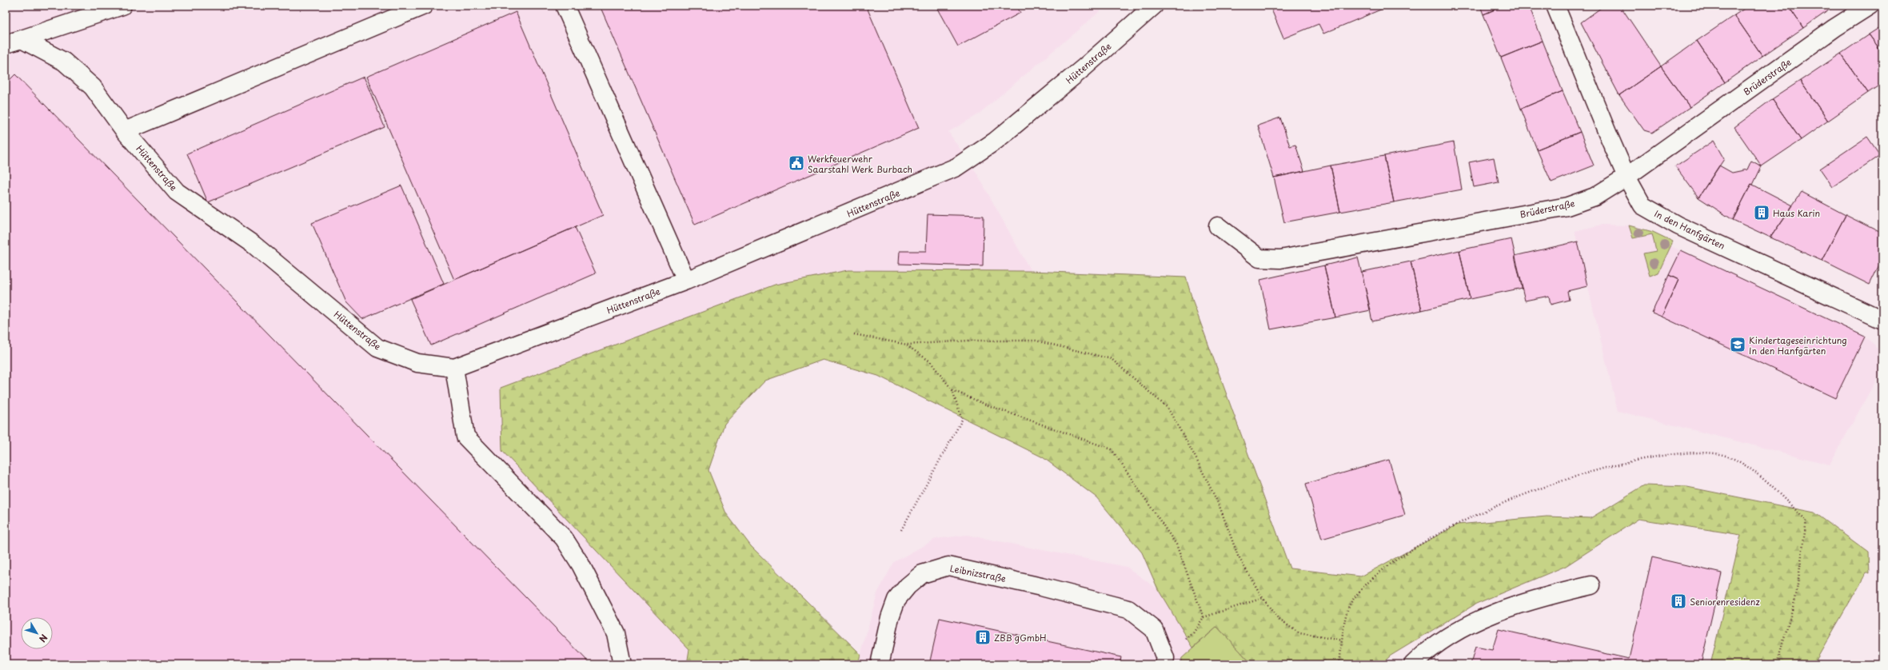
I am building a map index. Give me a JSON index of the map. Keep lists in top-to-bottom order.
{
  "streets": {
    "street": [
      "Hüttenstraße",
      "Brüderstraße",
      "In den Hanfgärten",
      "Leibnizstraße"
    ]
  },
  "crossings": [
    ["Brüderstraße", "In den Hanfgärten"]
  ],
  "places": {
    "public building": ["Werkfeuerwehr Saarstahl Werk Burbach"],
    "building": ["Haus Karin", "Seniorenresidenz", "ZBB gGmbH"],
    "school or university": ["Kindertageseinrichtung In den Hanfgärten"]
  },
  "north": "bottom right"
}
